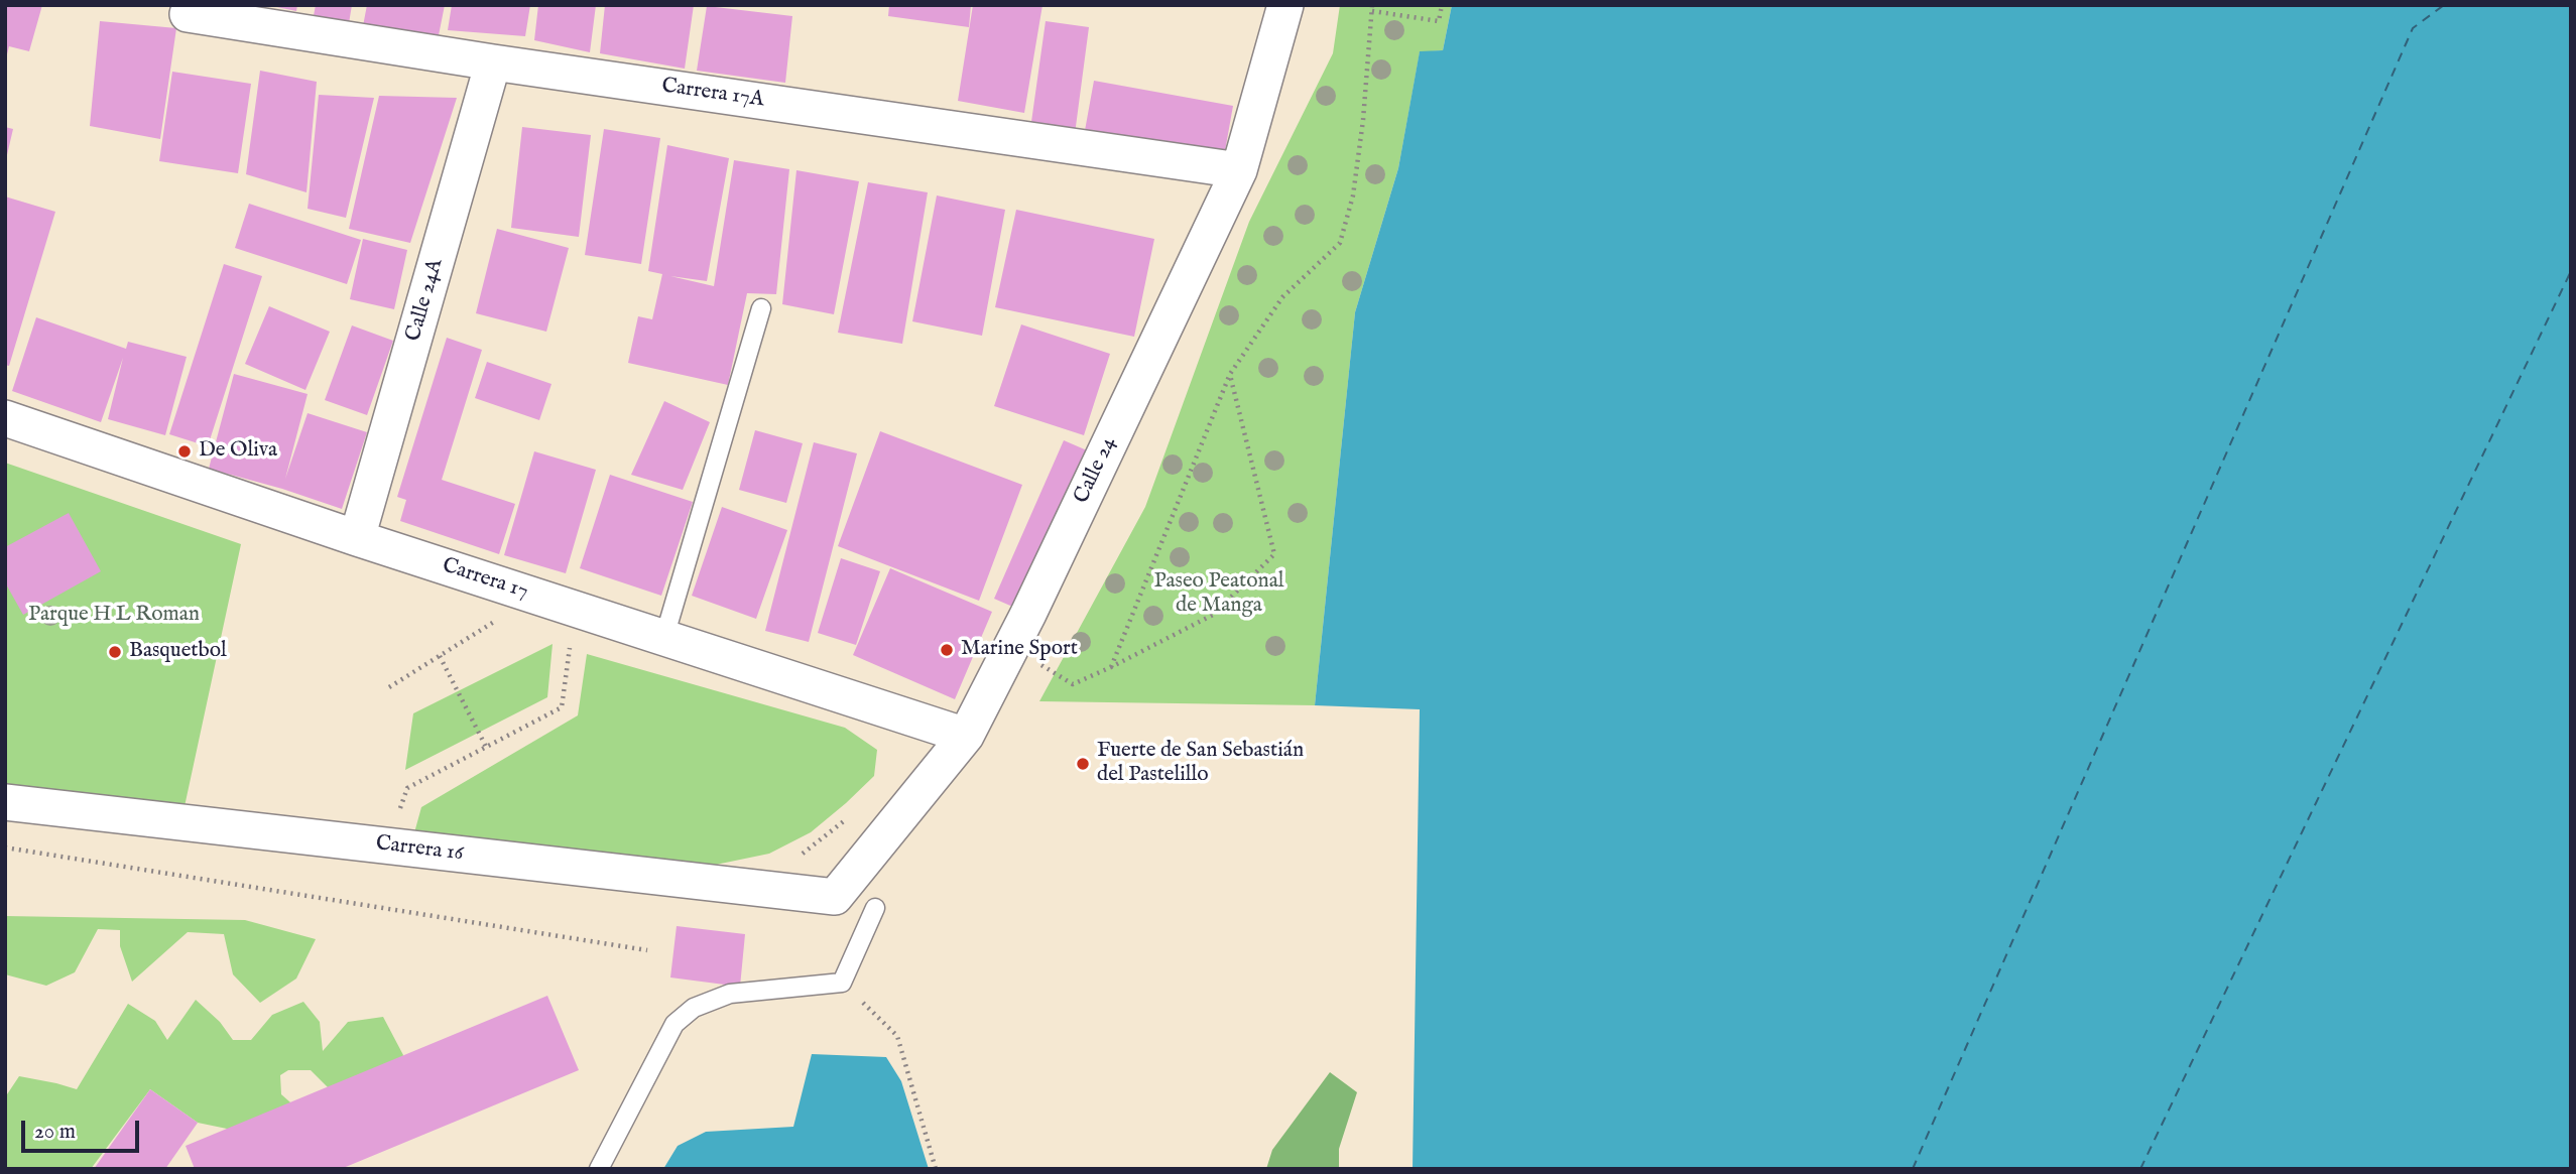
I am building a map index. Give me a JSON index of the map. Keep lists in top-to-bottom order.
{
  "streets": {
    "street": [
      "Carrera 17A",
      "Calle 24A",
      "Calle 24",
      "Carrera 17",
      "Carrera 16"
    ]
  },
  "crossings": [
    ["Carrera 17A", "Calle 24A"],
    ["Carrera 17A", "Calle 24"],
    ["Calle 24A", "Carrera 17"],
    ["Calle 24", "Carrera 17"],
    ["Calle 24", "Carrera 16"]
  ],
  "parks": ["Paseo Peatonal de Manga", "Parque H L Roman"],
  "places": [
    "De Oliva",
    "Marine Sport",
    "Basquetbol",
    "Fuerte de San Sebastián del Pastelillo"
  ],
  "scale_bar": "20 m"
}
